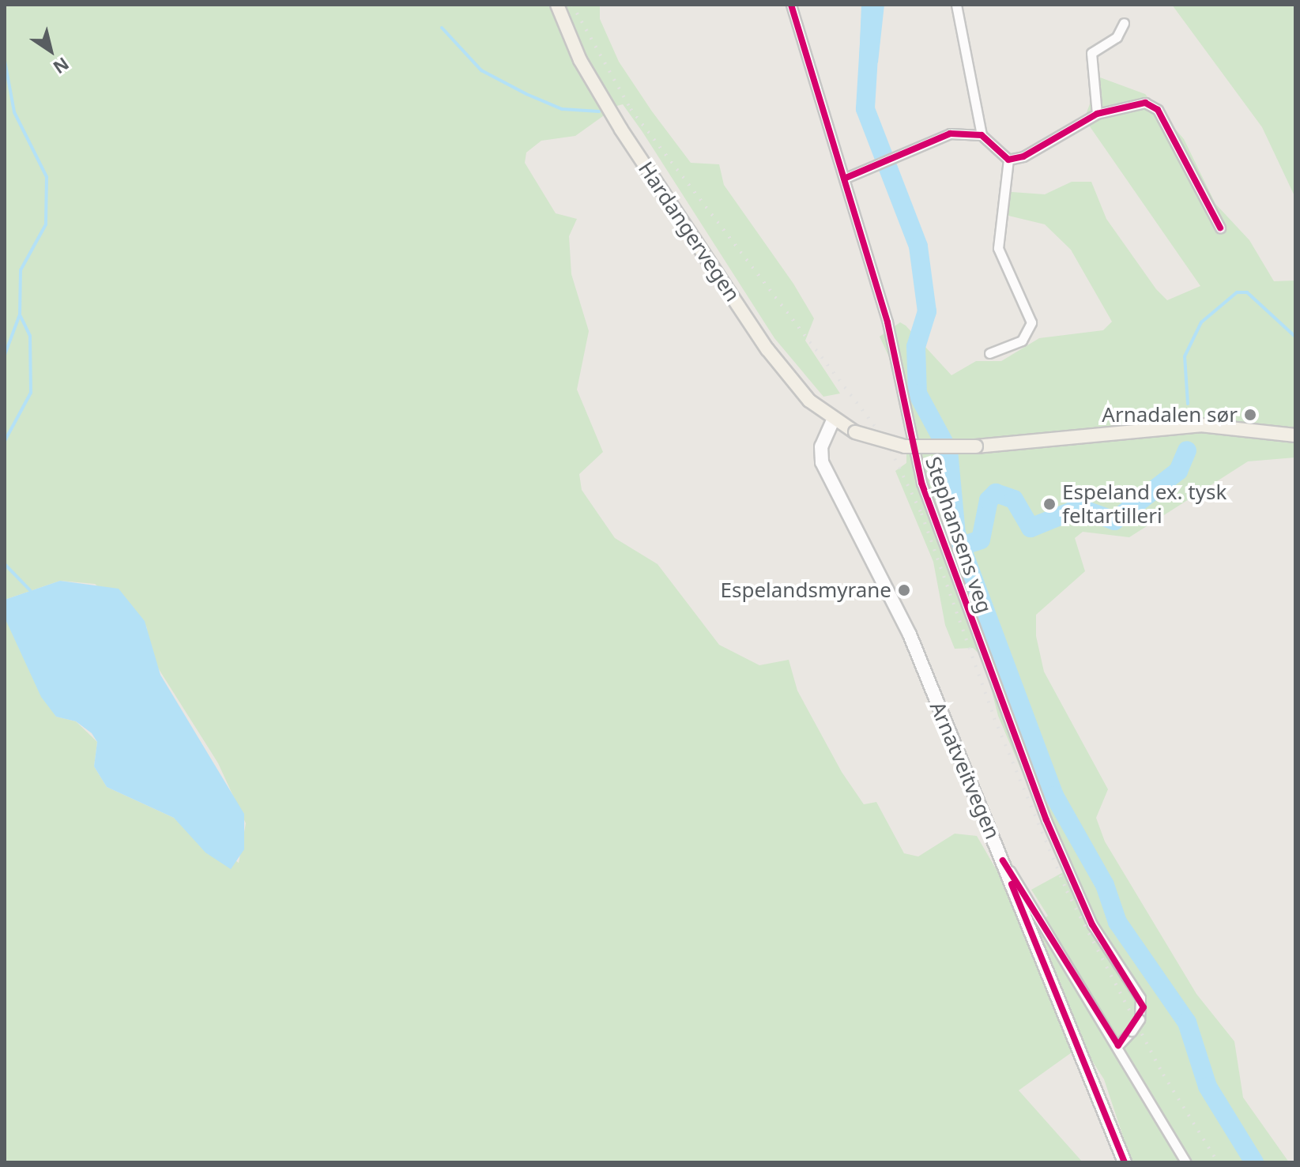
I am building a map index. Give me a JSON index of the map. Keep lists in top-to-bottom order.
{
  "streets": {
    "main road": ["Hardangervegen", "Arnatveitvegen"],
    "street": ["Stephansens veg"]
  },
  "crossings": [
    ["Hardangervegen", "Arnatveitvegen"]
  ],
  "places": ["Arnadalen sør", "Espeland ex. tysk feltartilleri", "Espelandsmyrane"],
  "north": "bottom right"
}
